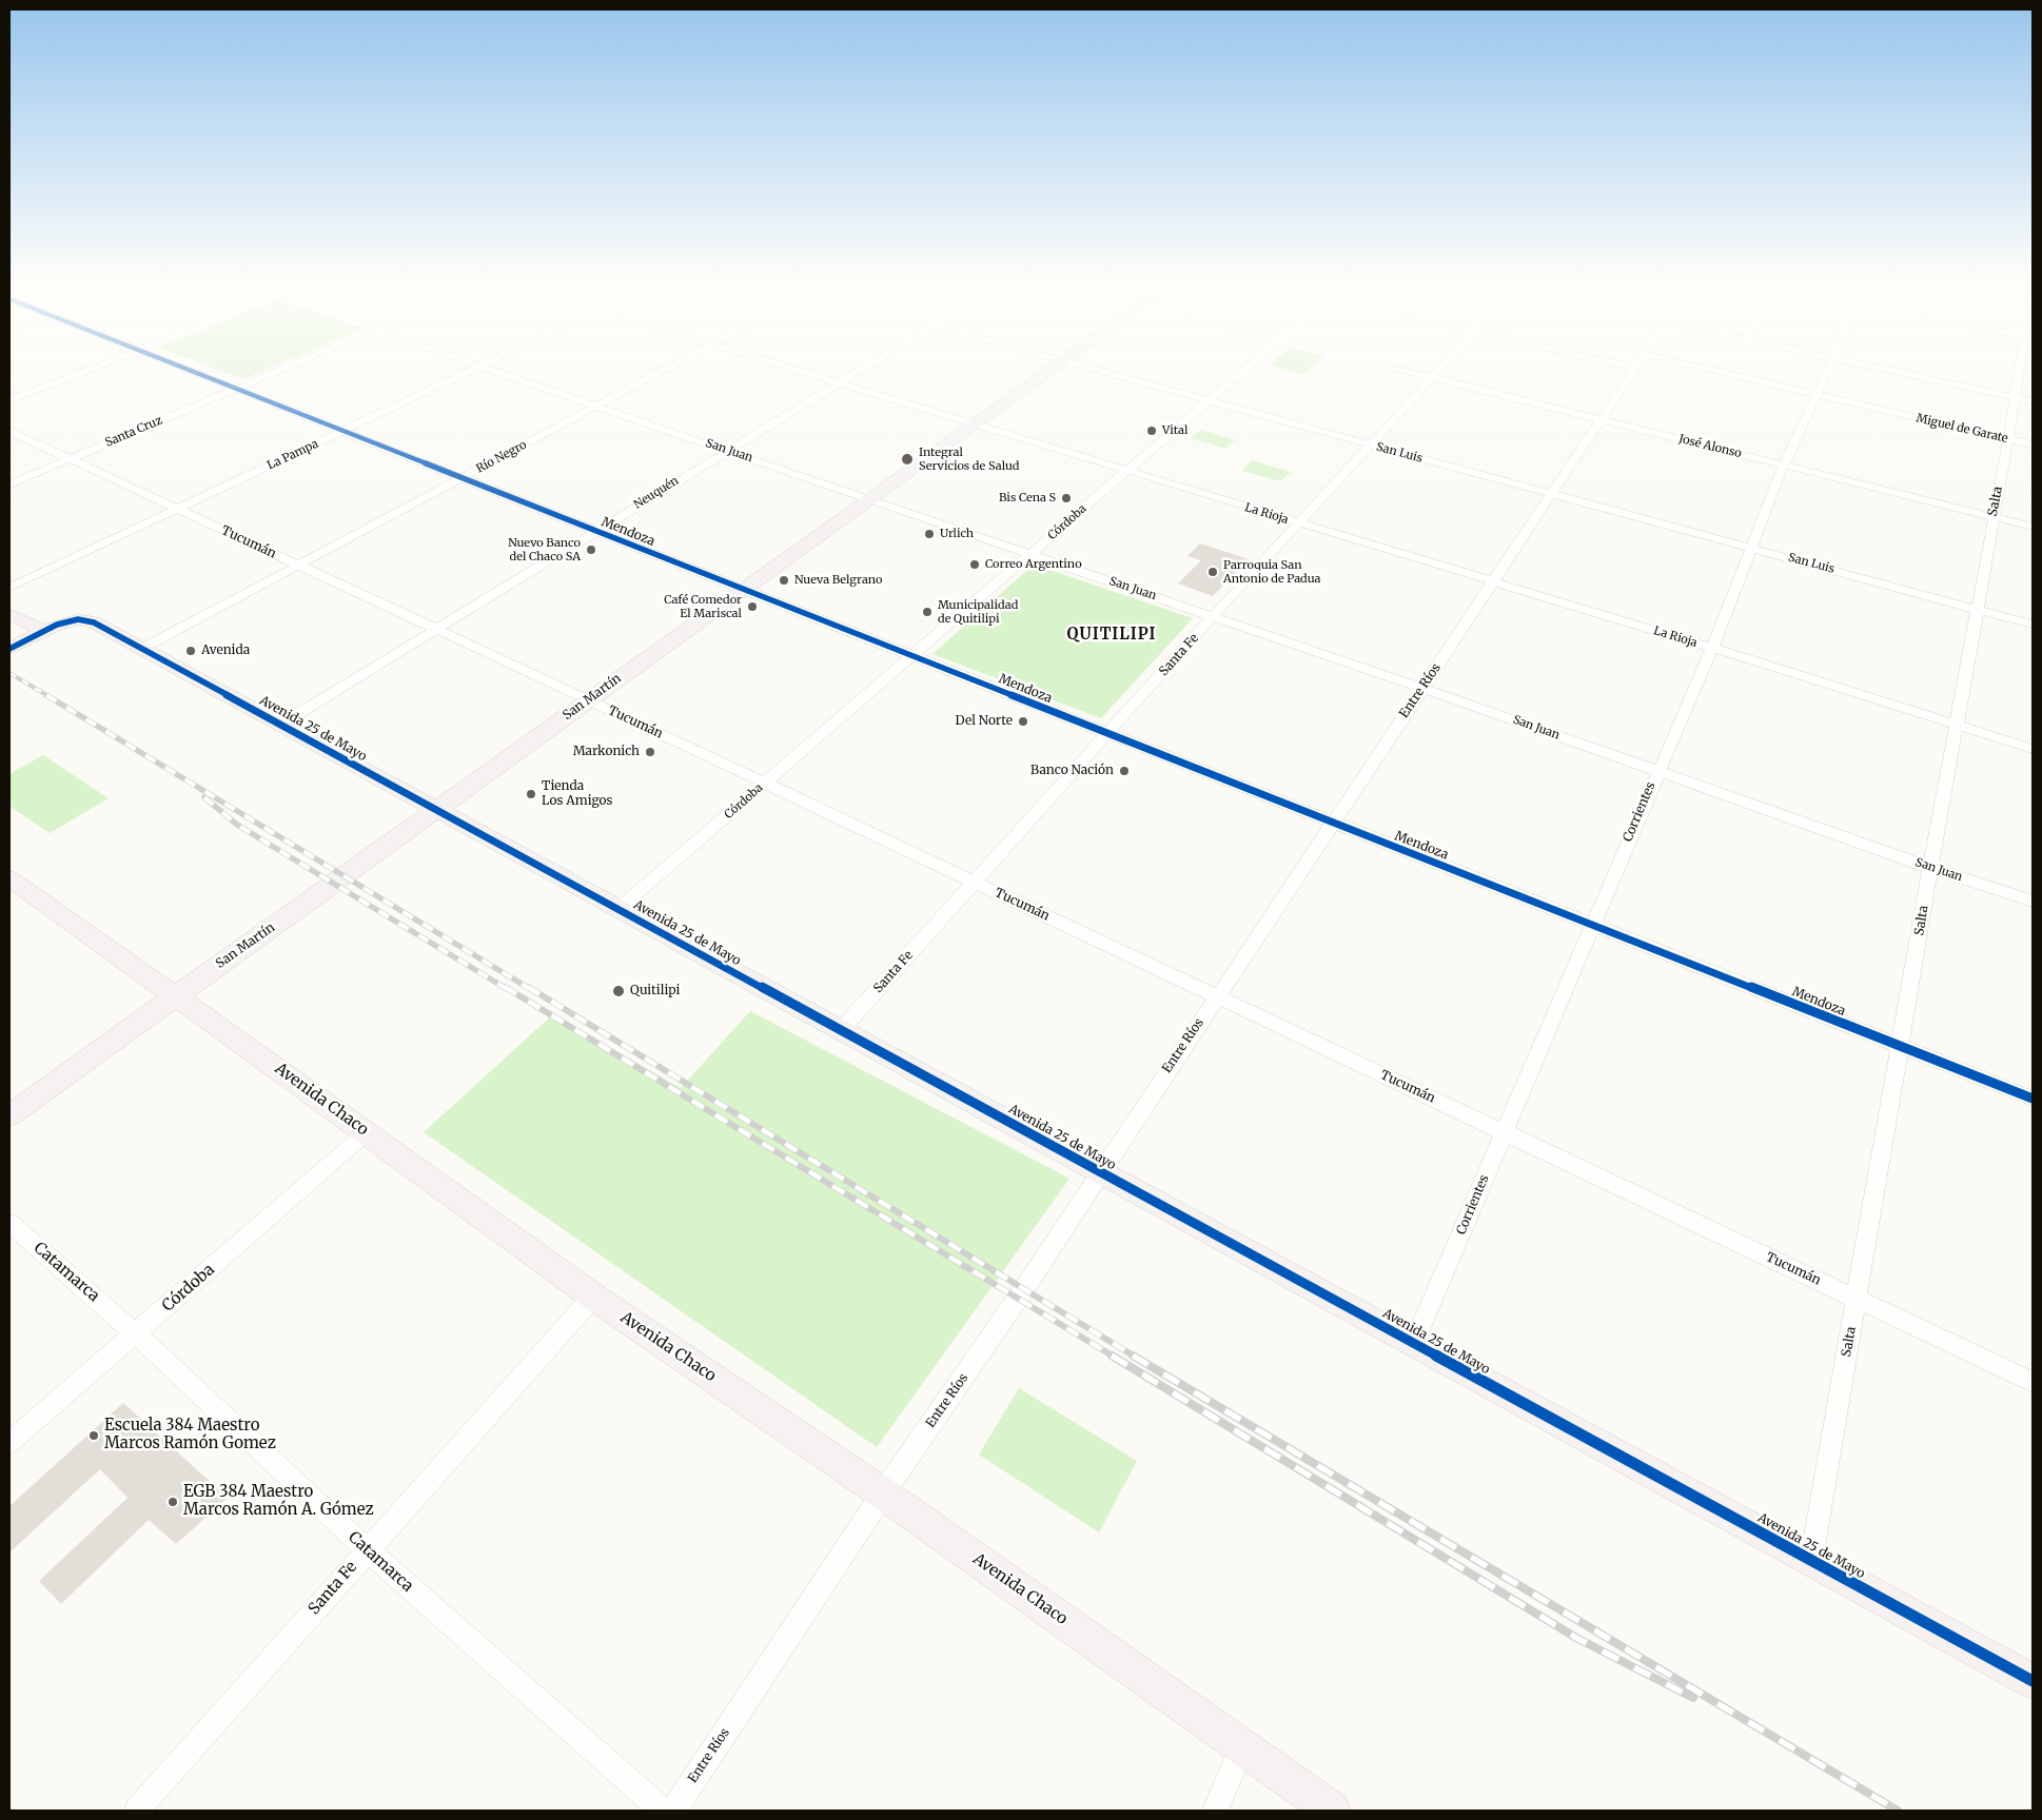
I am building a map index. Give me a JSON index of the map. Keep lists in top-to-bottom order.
{
  "streets": {
    "street": [
      "Miguel de Garate",
      "Santa Cruz",
      "José Alonso",
      "San Juan",
      "San Luis",
      "La Pampa",
      "Río Negro",
      "Neuquén",
      "Salta",
      "La Rioja",
      "Córdoba",
      "Mendoza",
      "Tucumán",
      "Santa Fe",
      "Entre Ríos",
      "San Martín",
      "Avenida 25 de Mayo",
      "Corrientes",
      "Avenida Chaco",
      "Catamarca"
    ]
  },
  "crossings": [
    ["Miguel de Garate", "Salta"],
    ["Miguel de Garate", "Corrientes"],
    ["Santa Cruz", "Mendoza"],
    ["Santa Cruz", "Tucumán"],
    ["José Alonso", "Salta"],
    ["José Alonso", "Santa Fe"],
    ["José Alonso", "Entre Ríos"],
    ["José Alonso", "Corrientes"],
    ["San Juan", "La Pampa"],
    ["San Juan", "Río Negro"],
    ["San Juan", "Neuquén"],
    ["San Juan", "Salta"],
    ["San Juan", "Córdoba"],
    ["San Juan", "Santa Fe"],
    ["San Juan", "Entre Ríos"],
    ["San Juan", "San Martín"],
    ["San Juan", "Corrientes"],
    ["San Luis", "Salta"],
    ["San Luis", "Córdoba"],
    ["San Luis", "Santa Fe"],
    ["San Luis", "Entre Ríos"],
    ["San Luis", "Corrientes"],
    ["La Pampa", "Mendoza"],
    ["La Pampa", "Tucumán"],
    ["Río Negro", "Mendoza"],
    ["Río Negro", "Tucumán"],
    ["Río Negro", "Avenida 25 de Mayo"],
    ["Neuquén", "La Rioja"],
    ["Neuquén", "Mendoza"],
    ["Neuquén", "Tucumán"],
    ["Neuquén", "Avenida 25 de Mayo"],
    ["Salta", "La Rioja"],
    ["Salta", "Mendoza"],
    ["Salta", "Tucumán"],
    ["Salta", "Avenida 25 de Mayo"],
    ["La Rioja", "Córdoba"],
    ["La Rioja", "Santa Fe"],
    ["La Rioja", "Entre Ríos"],
    ["La Rioja", "San Martín"],
    ["La Rioja", "Corrientes"],
    ["Córdoba", "Mendoza"],
    ["Córdoba", "Tucumán"],
    ["Córdoba", "Avenida 25 de Mayo"],
    ["Córdoba", "Avenida Chaco"],
    ["Córdoba", "Catamarca"],
    ["Mendoza", "Santa Fe"],
    ["Mendoza", "Entre Ríos"],
    ["Mendoza", "San Martín"],
    ["Mendoza", "Corrientes"],
    ["Tucumán", "Santa Fe"],
    ["Tucumán", "Entre Ríos"],
    ["Tucumán", "San Martín"],
    ["Tucumán", "Corrientes"],
    ["Santa Fe", "Avenida 25 de Mayo"],
    ["Santa Fe", "Avenida Chaco"],
    ["Santa Fe", "Catamarca"],
    ["Entre Ríos", "Avenida 25 de Mayo"],
    ["Entre Ríos", "Avenida Chaco"],
    ["San Martín", "Avenida 25 de Mayo"],
    ["San Martín", "Avenida Chaco"],
    ["Avenida 25 de Mayo", "Corrientes"]
  ],
  "districts": ["QUITILIPI"],
  "places": [
    "Vital",
    "Integral Servicios de Salud",
    "Bis Cena S",
    "Urlich",
    "Nuevo Banco del Chaco SA",
    "Correo Argentino",
    "Parroquia San Antonio de Padua",
    "Nueva Belgrano",
    "Café Comedor El Mariscal",
    "Municipalidad de Quitilipi",
    "Avenida",
    "Del Norte",
    "Markonich",
    "Banco Nación",
    "Tienda Los Amigos",
    "Quitilipi",
    "Escuela 384 Maestro Marcos Ramón Gomez",
    "EGB 384 Maestro Marcos Ramón A. Gómez"
  ]
}
